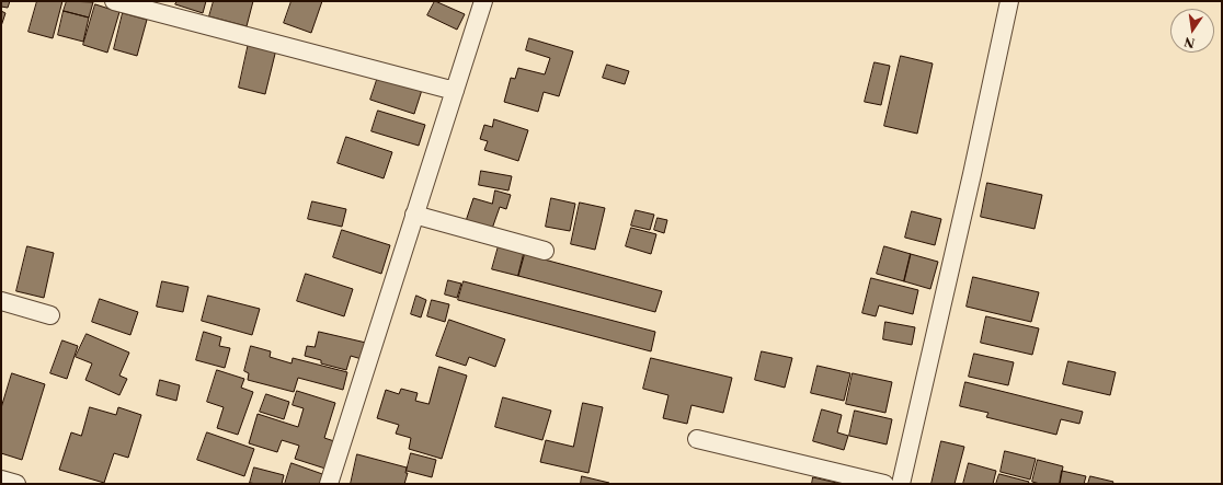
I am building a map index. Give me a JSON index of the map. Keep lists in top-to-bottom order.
{
  "north": "bottom"
}
